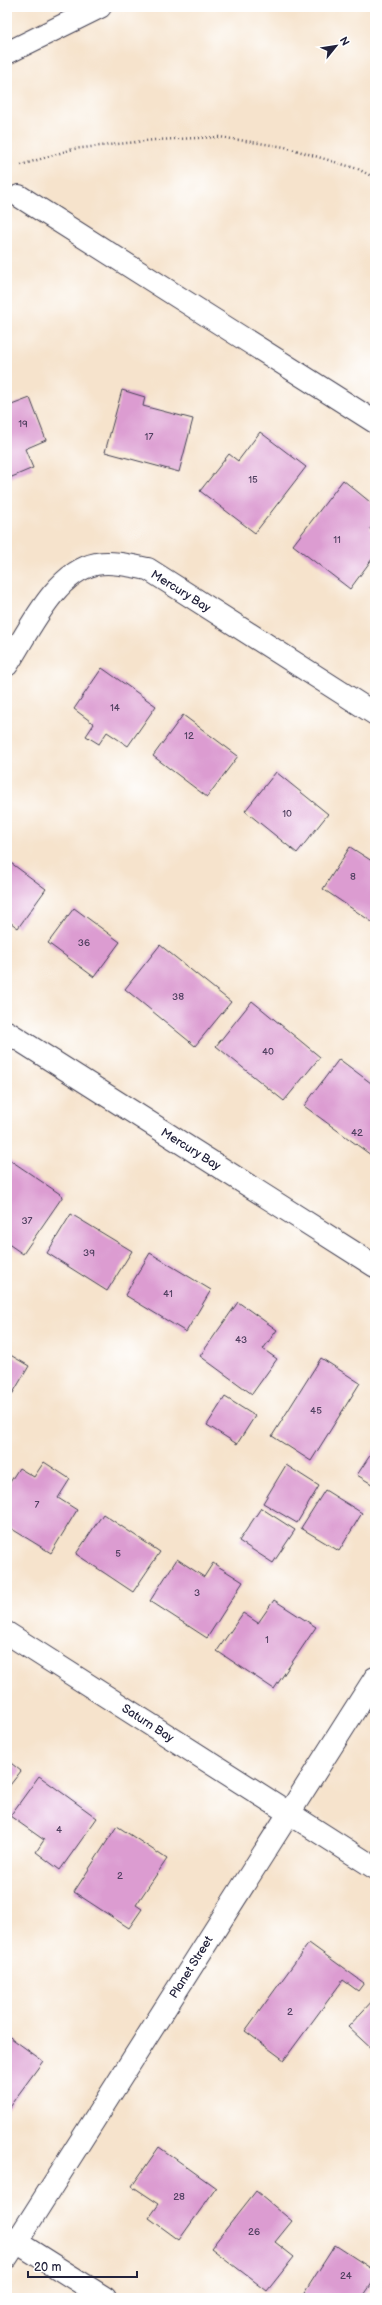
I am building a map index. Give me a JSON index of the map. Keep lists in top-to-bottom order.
{
  "streets": {
    "street": ["Mercury Bay", "Saturn Bay", "Planet Street"]
  },
  "crossings": [
    ["Saturn Bay", "Planet Street"]
  ],
  "house_numbers": [
    "19",
    "17",
    "15",
    "11",
    "14",
    "12",
    "10",
    "8",
    "36",
    "38",
    "40",
    "42",
    "37",
    "39",
    "41",
    "43",
    "45",
    "7",
    "5",
    "3",
    "1",
    "4",
    "2",
    "2",
    "28",
    "26",
    "24"
  ],
  "scale_bar": "20 m",
  "north": "top right"
}
